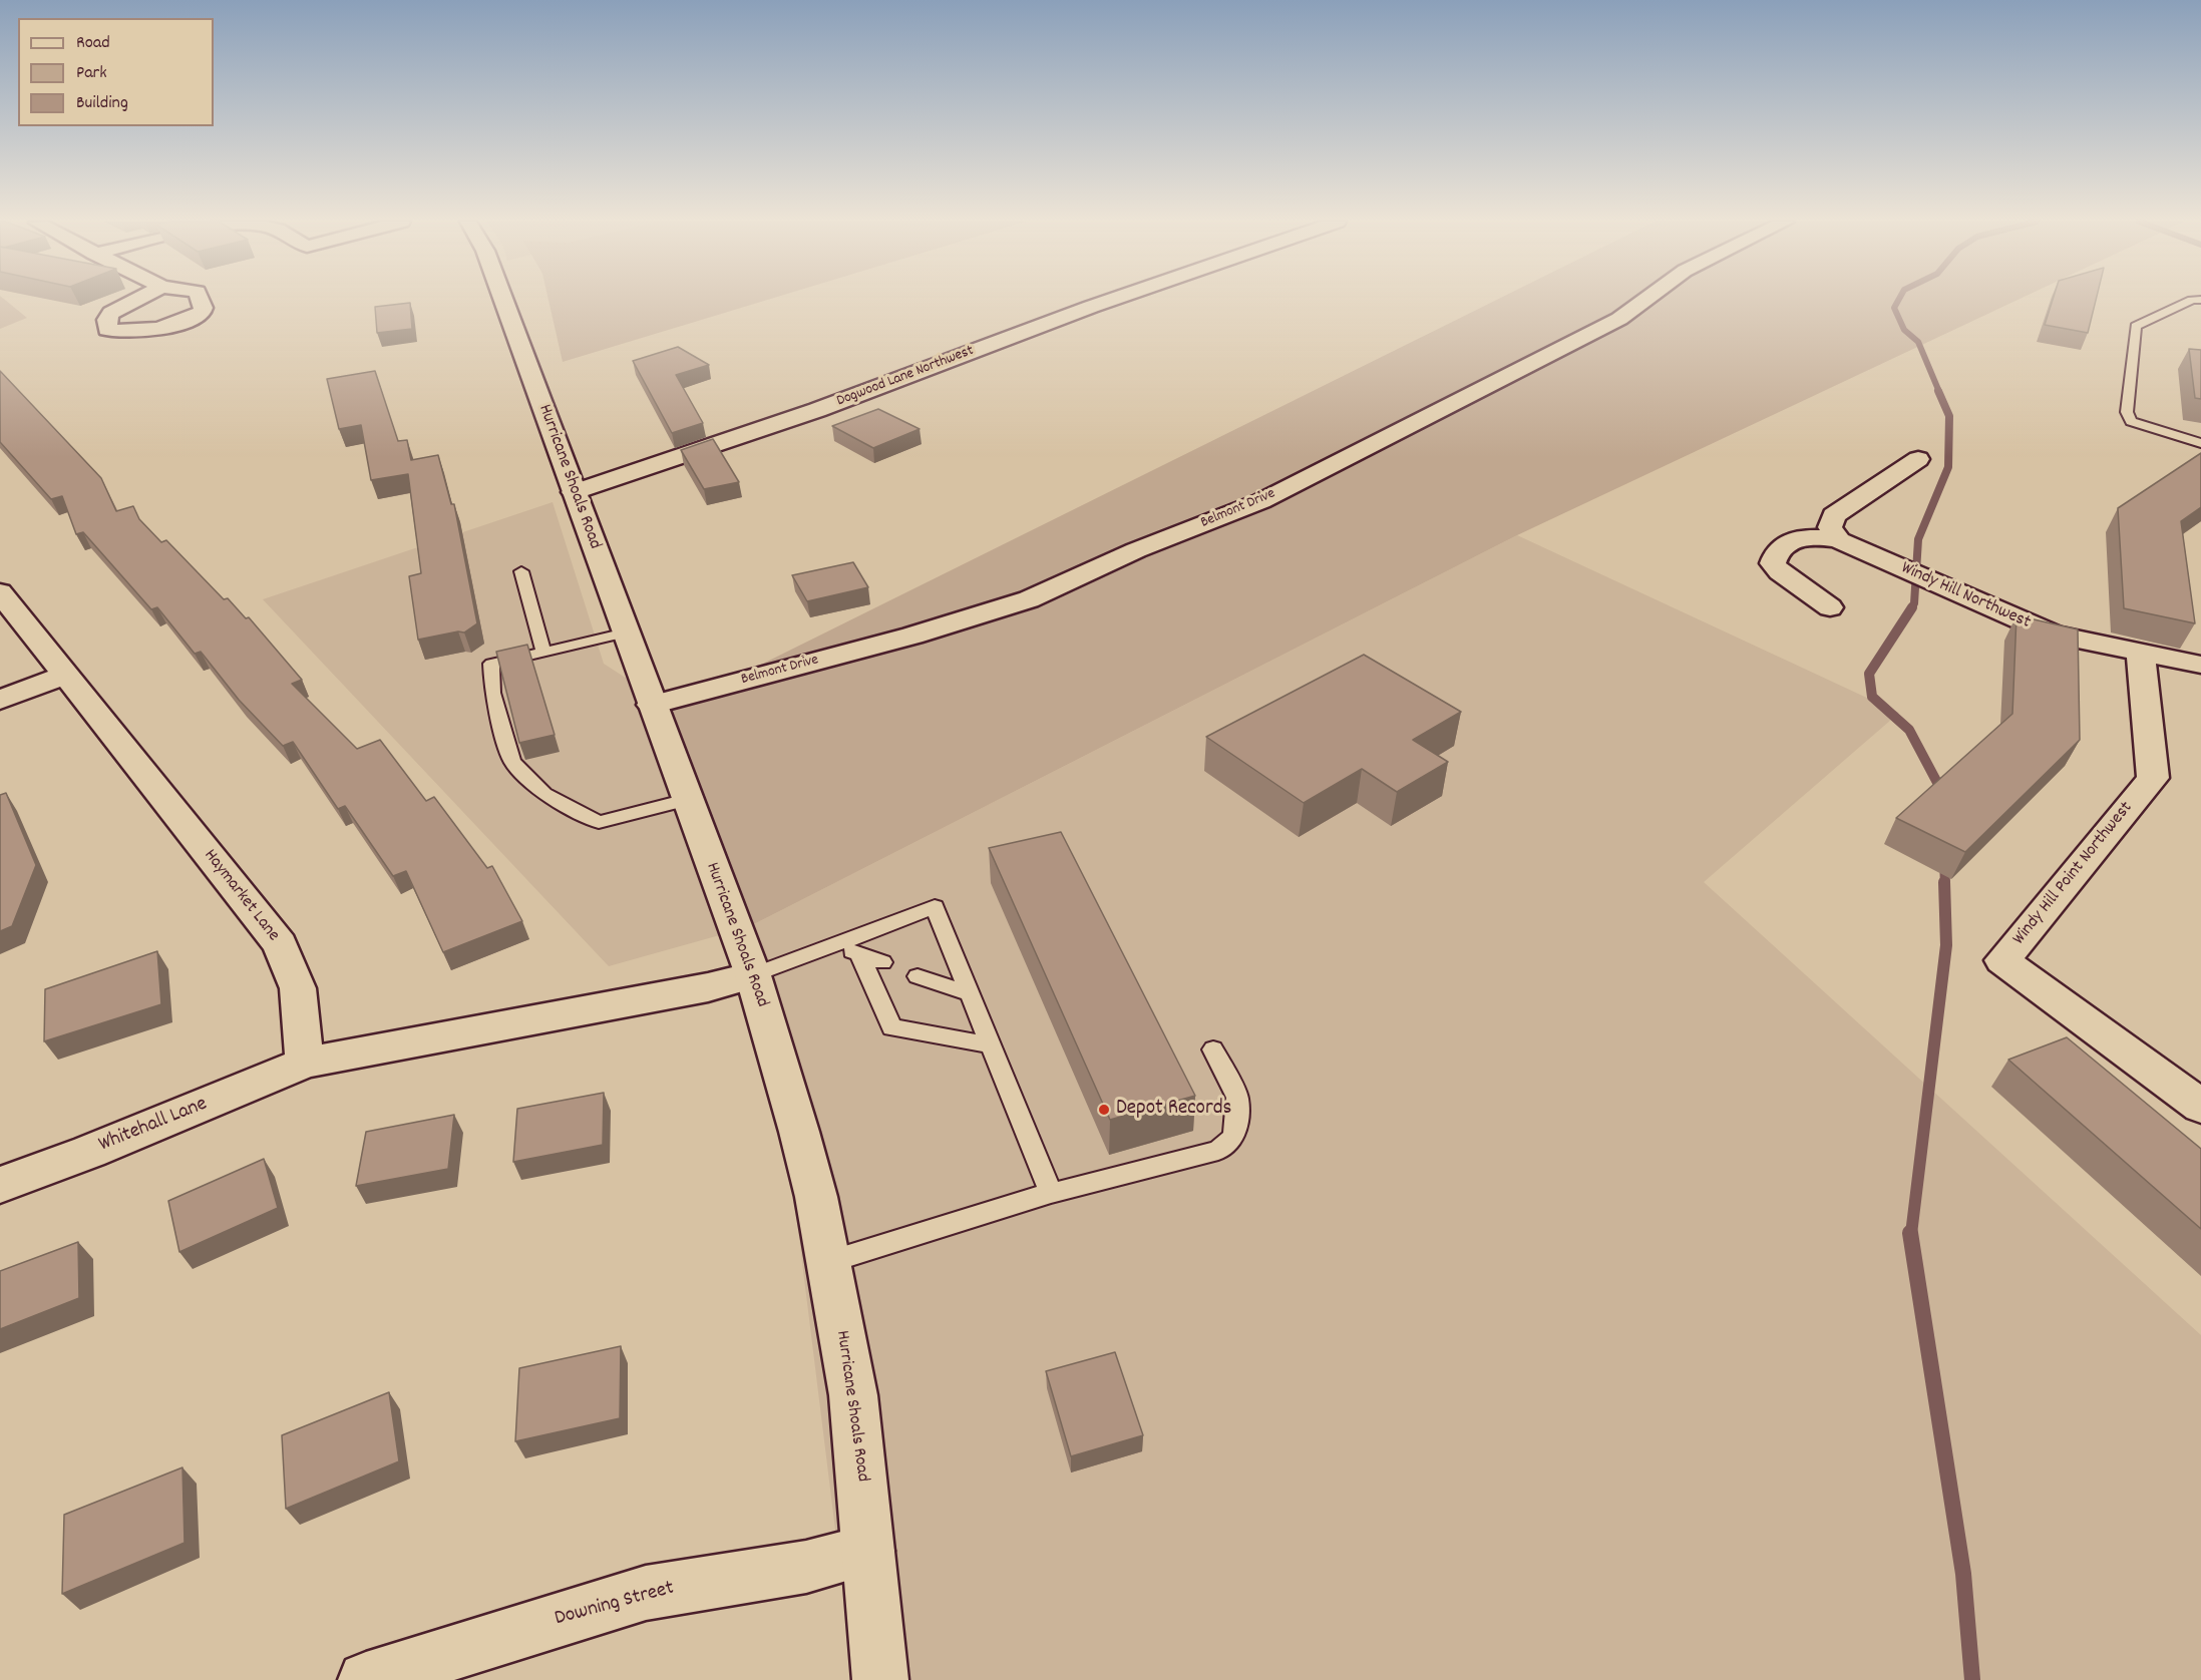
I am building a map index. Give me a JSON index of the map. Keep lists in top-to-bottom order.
{
  "streets": {
    "street": [
      "Dogwood Lane Northwest",
      "Hurricane Shoals Road",
      "Belmont Drive",
      "Windy Hill Northwest",
      "Windy Hill Point Northwest",
      "Haymarket Lane",
      "Whitehall Lane",
      "Downing Street"
    ]
  },
  "crossings": [
    ["Dogwood Lane Northwest", "Hurricane Shoals Road"],
    ["Hurricane Shoals Road", "Belmont Drive"],
    ["Hurricane Shoals Road", "Downing Street"],
    ["Windy Hill Northwest", "Windy Hill Point Northwest"],
    ["Haymarket Lane", "Whitehall Lane"]
  ],
  "places": ["Depot Records"],
  "legend": ["Road", "Park", "Building"]
}
